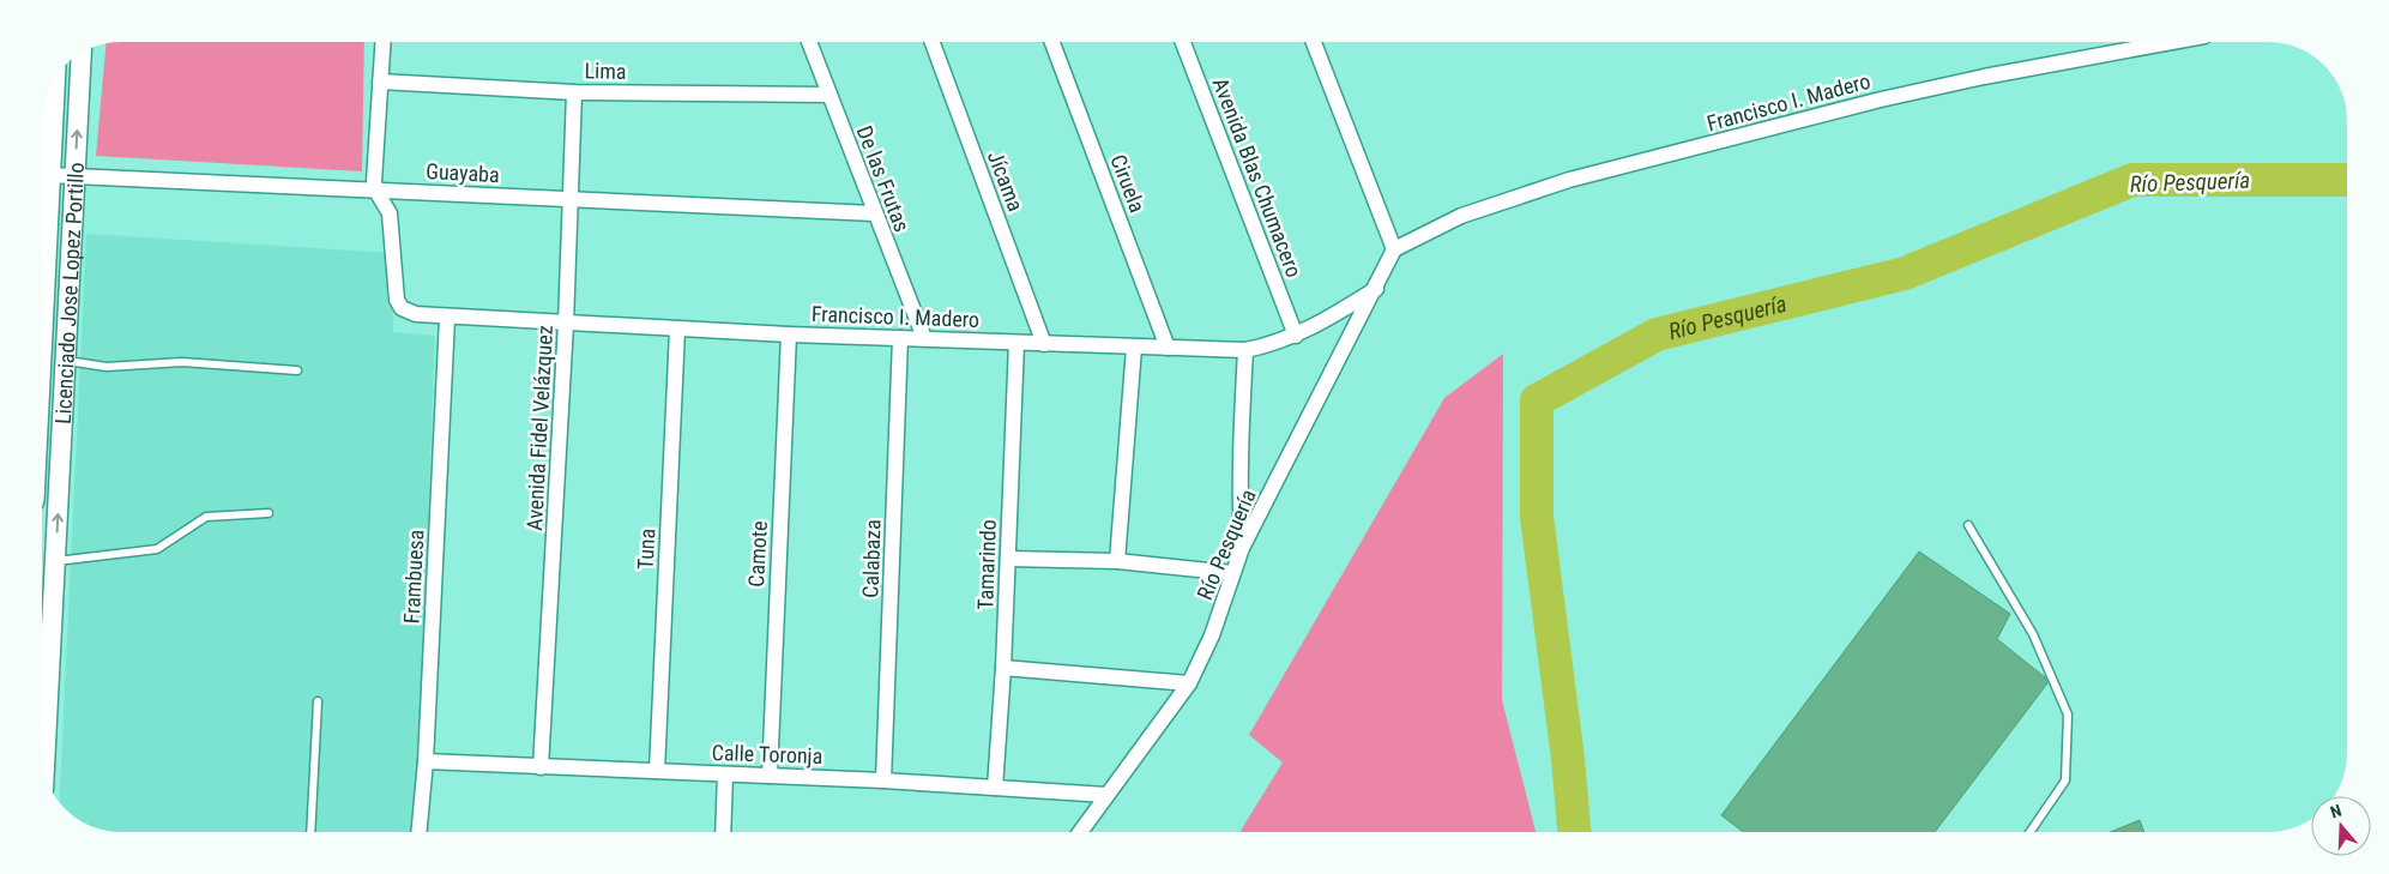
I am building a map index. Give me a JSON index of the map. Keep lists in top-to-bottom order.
{
  "streets": {
    "highway": ["Licenciado Jose Lopez Portillo"],
    "street": [
      "Lima",
      "Francisco I. Madero",
      "Guayaba",
      "Avenida Blas Chumacero",
      "De las Frutas",
      "Jícama",
      "Ciruela",
      "Avenida Fidel Velázquez",
      "Río Pesquería",
      "Tuna",
      "Camote",
      "Calabaza",
      "Tamarindo",
      "Frambuesa",
      "Calle Toronja"
    ]
  },
  "crossings": [
    ["Lima", "De las Frutas"],
    ["Lima", "Avenida Fidel Velázquez"],
    ["Francisco I. Madero", "Guayaba"],
    ["Francisco I. Madero", "Avenida Blas Chumacero"],
    ["Francisco I. Madero", "De las Frutas"],
    ["Francisco I. Madero", "Jícama"],
    ["Francisco I. Madero", "Ciruela"],
    ["Francisco I. Madero", "Avenida Fidel Velázquez"],
    ["Francisco I. Madero", "Río Pesquería"],
    ["Francisco I. Madero", "Tuna"],
    ["Francisco I. Madero", "Camote"],
    ["Francisco I. Madero", "Calabaza"],
    ["Francisco I. Madero", "Tamarindo"],
    ["Francisco I. Madero", "Frambuesa"],
    ["Guayaba", "De las Frutas"],
    ["Guayaba", "Licenciado Jose Lopez Portillo"],
    ["Guayaba", "Avenida Fidel Velázquez"],
    ["Avenida Fidel Velázquez", "Calle Toronja"],
    ["Río Pesquería", "Calle Toronja"],
    ["Tuna", "Calle Toronja"],
    ["Camote", "Calle Toronja"],
    ["Calabaza", "Calle Toronja"],
    ["Tamarindo", "Calle Toronja"],
    ["Frambuesa", "Calle Toronja"]
  ],
  "water": ["Río Pesquería"],
  "north": "top"
}
